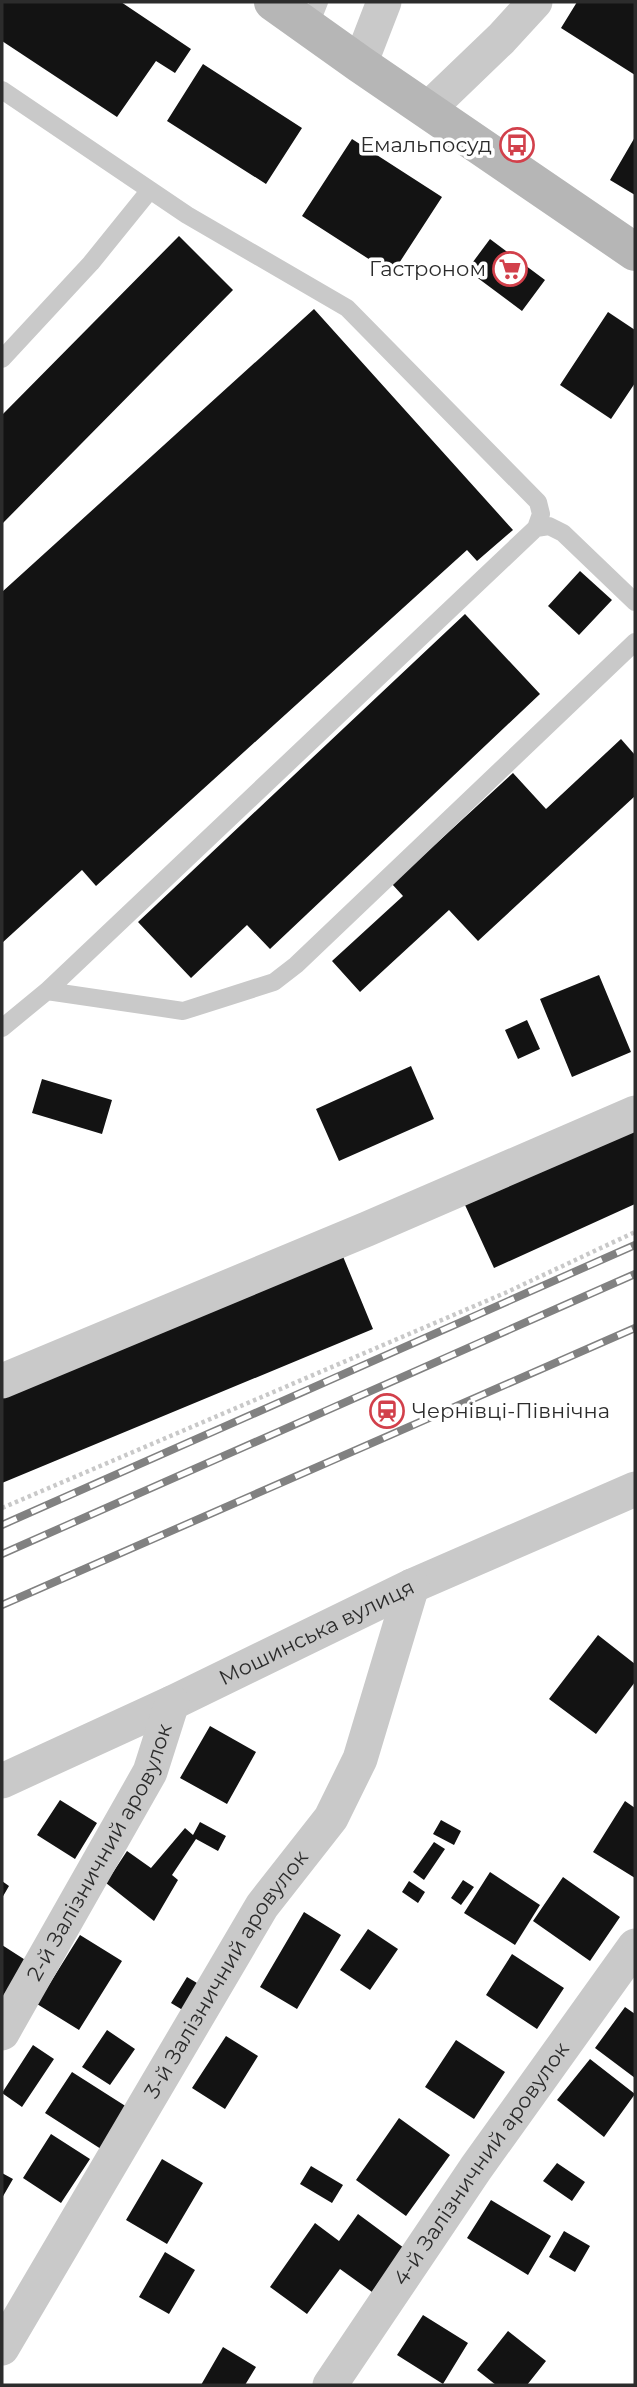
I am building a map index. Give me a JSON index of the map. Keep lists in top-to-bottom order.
{
  "streets": {
    "street": [
      "Мошинська вулиця",
      "2-й Залізничний аровулок",
      "3-й Залізничний аровулок",
      "4-й Залізничний аровулок"
    ]
  },
  "crossings": [
    ["Мошинська вулиця", "2-й Залізничний аровулок"],
    ["Мошинська вулиця", "3-й Залізничний аровулок"]
  ],
  "places": {
    "bus stop": ["Емальпосуд"],
    "supermarket": ["Гастроном"],
    "station": ["Чернівці-Північна"]
  }
}
